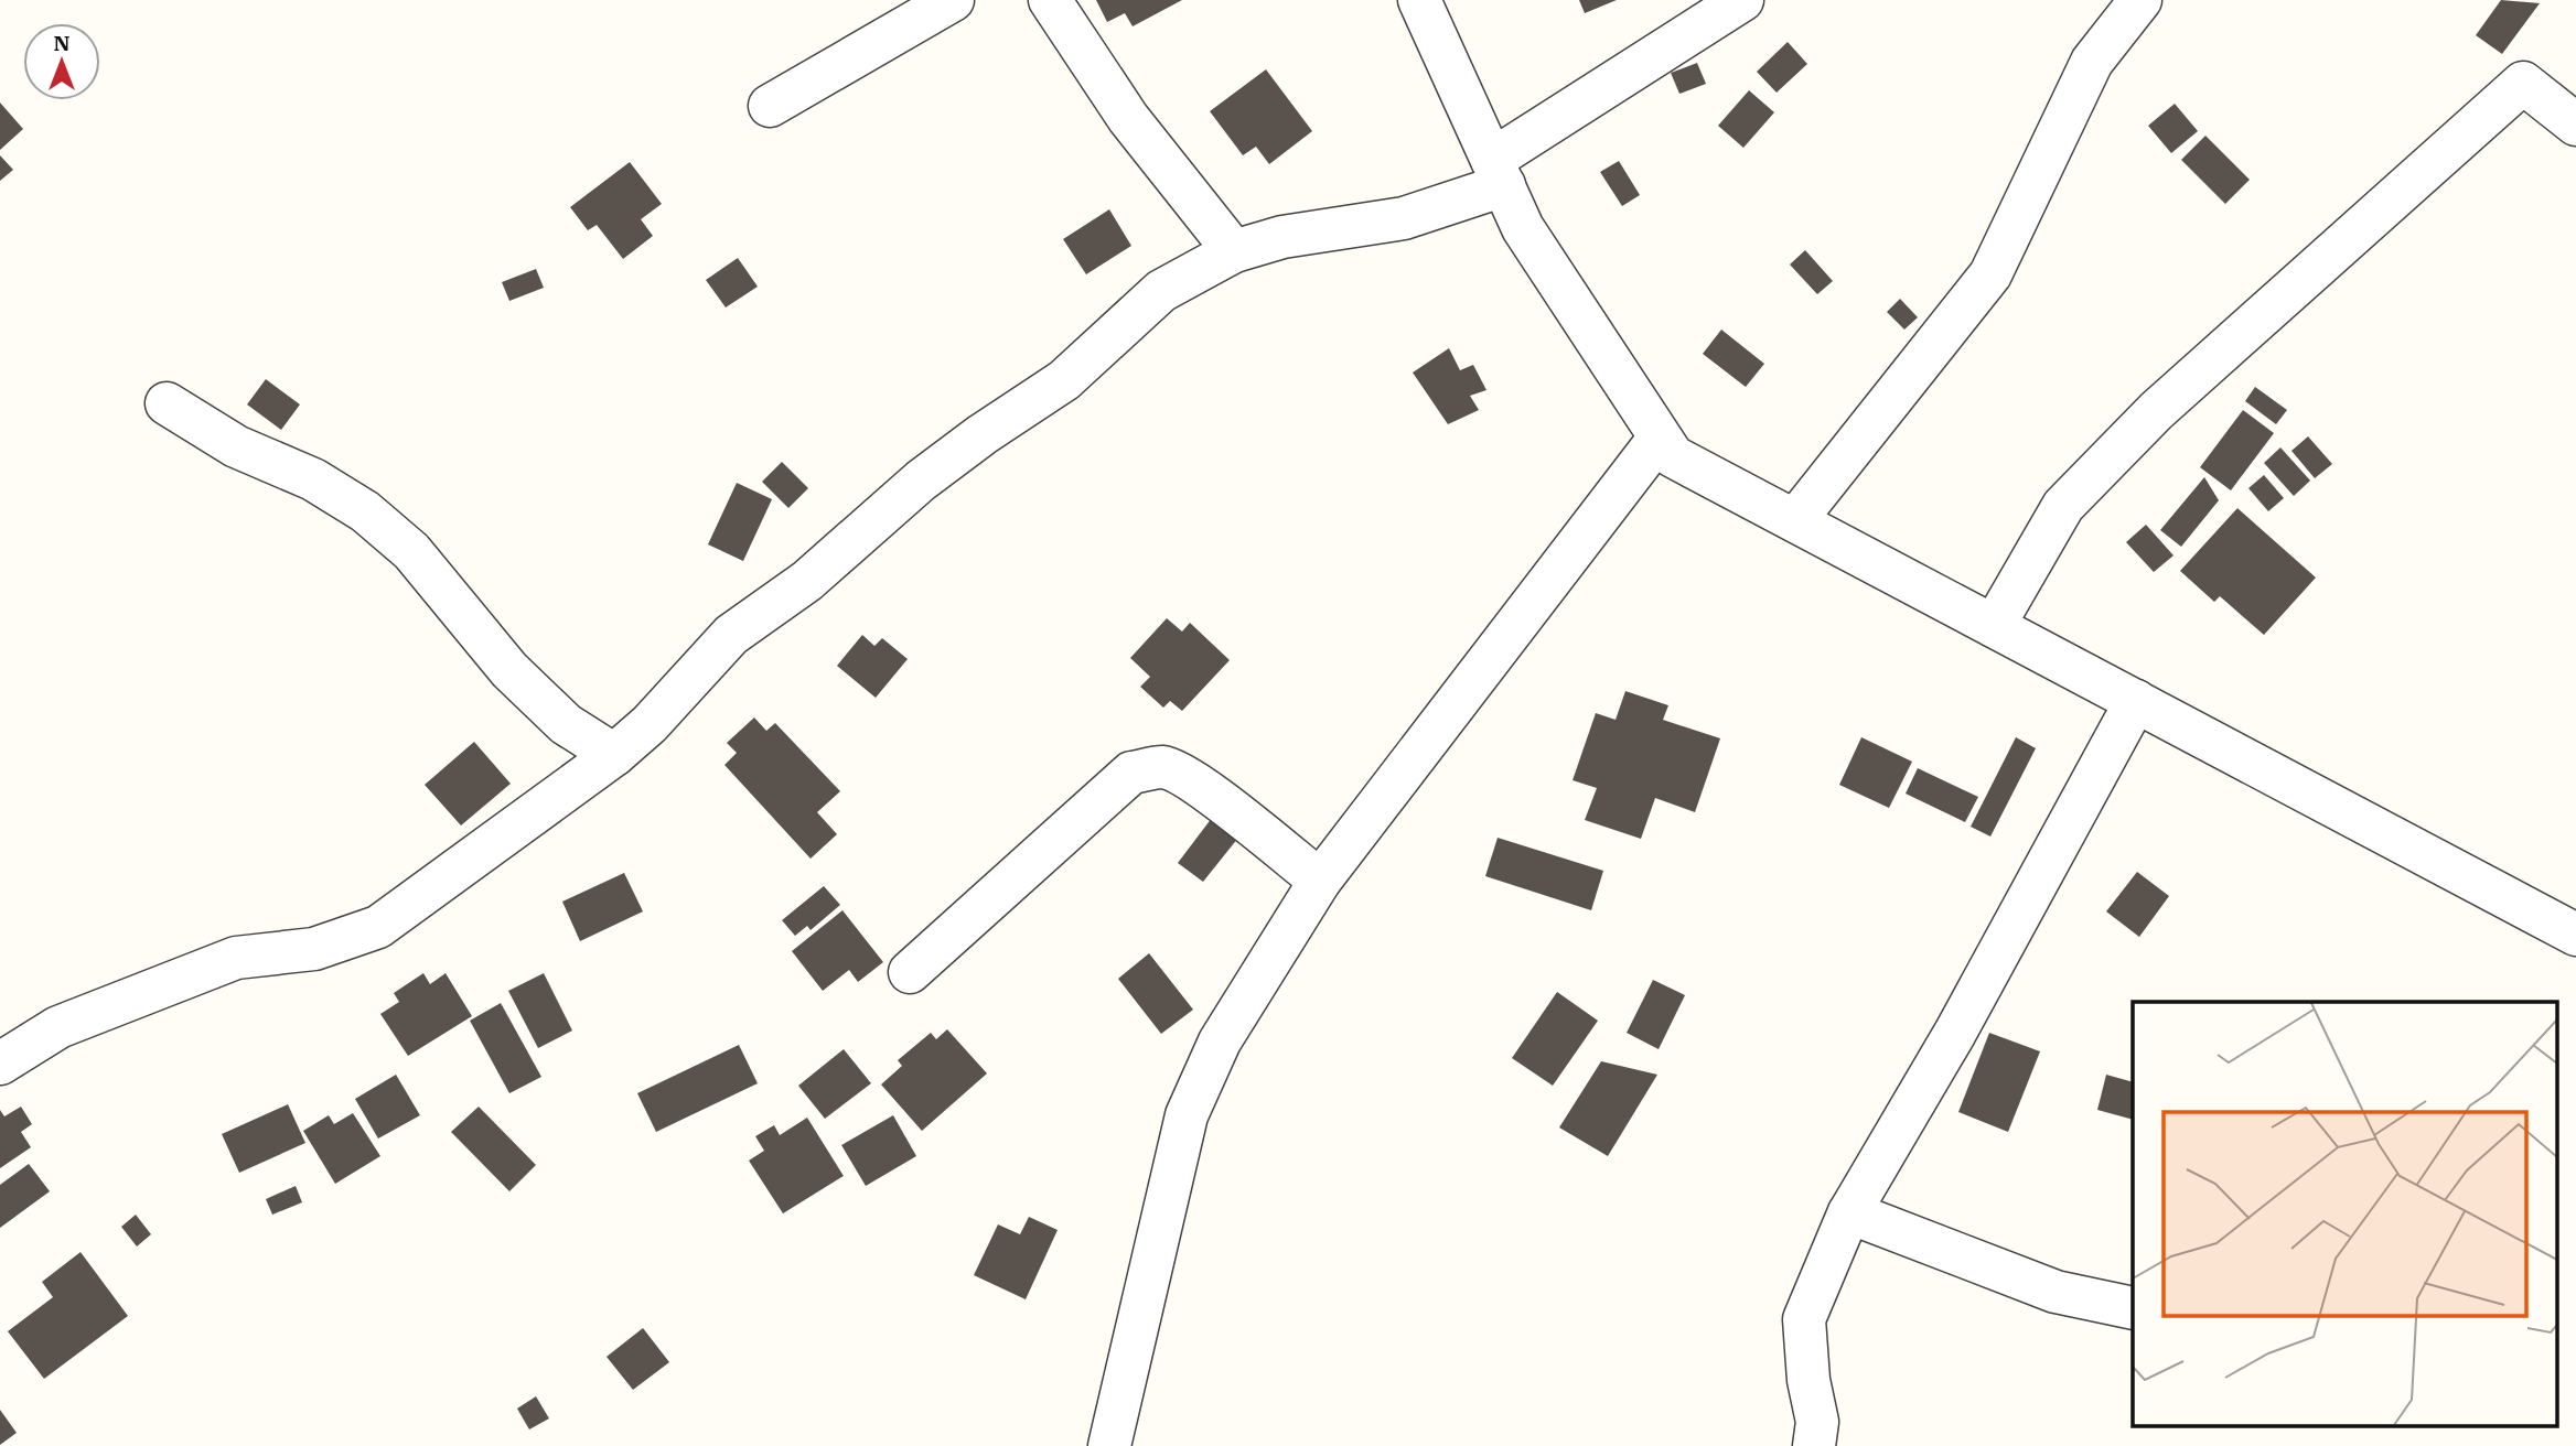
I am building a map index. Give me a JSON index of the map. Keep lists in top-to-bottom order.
{
  "north": "top"
}
